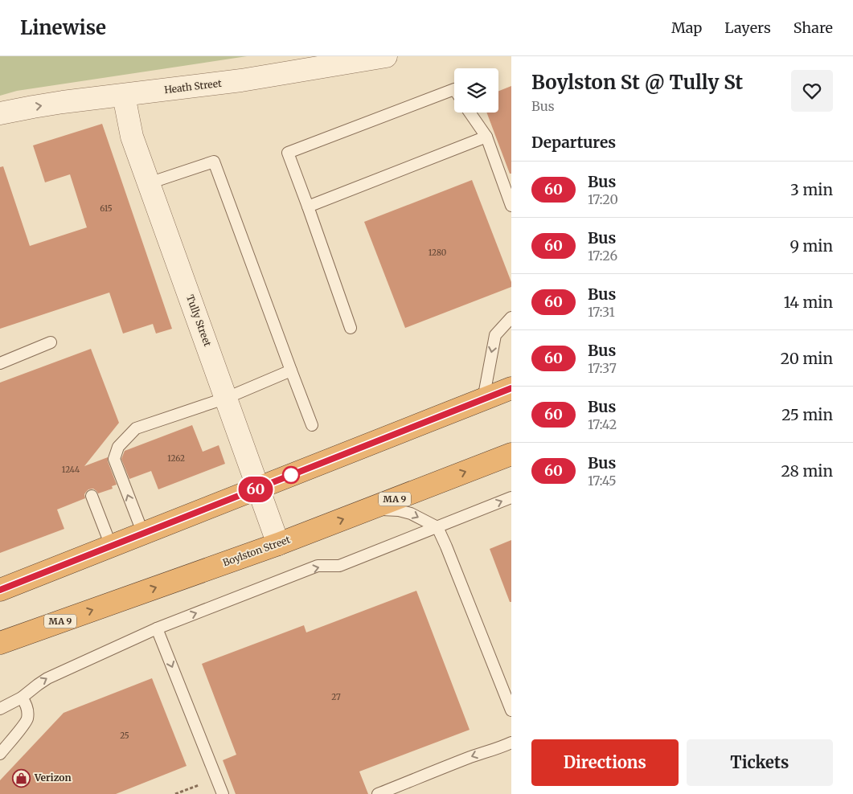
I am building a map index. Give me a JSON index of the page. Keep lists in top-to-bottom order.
{
  "streets": {
    "highway": ["MA 9", "Boylston Street"],
    "street": ["Heath Street", "Tully Street"]
  },
  "crossings": [
    ["Heath Street", "Tully Street"],
    ["Tully Street", "Boylston Street"]
  ],
  "places": {
    "shop": ["Verizon"]
  },
  "lines": ["bus line 60"],
  "house_numbers": [
    "615",
    "1280",
    "1262",
    "1244",
    "27",
    "25"
  ],
  "page": {
    "header": "Linewise",
    "nav": ["Map", "Layers", "Share"],
    "on_map": "60",
    "heading": [
      ["Boylston St @ Tully St", "Bus"],
      "Departures"
    ],
    "list": [
      {
        "mark": "60",
        "name": "Bus",
        "note": "17:20",
        "value": "3 min"
      },
      {
        "mark": "60",
        "name": "Bus",
        "note": "17:26",
        "value": "9 min"
      },
      {
        "mark": "60",
        "name": "Bus",
        "note": "17:31",
        "value": "14 min"
      },
      {
        "mark": "60",
        "name": "Bus",
        "note": "17:37",
        "value": "20 min"
      },
      {
        "mark": "60",
        "name": "Bus",
        "note": "17:42",
        "value": "25 min"
      },
      {
        "mark": "60",
        "name": "Bus",
        "note": "17:45",
        "value": "28 min"
      }
    ],
    "buttons": ["Directions", "Tickets"]
  }
}
